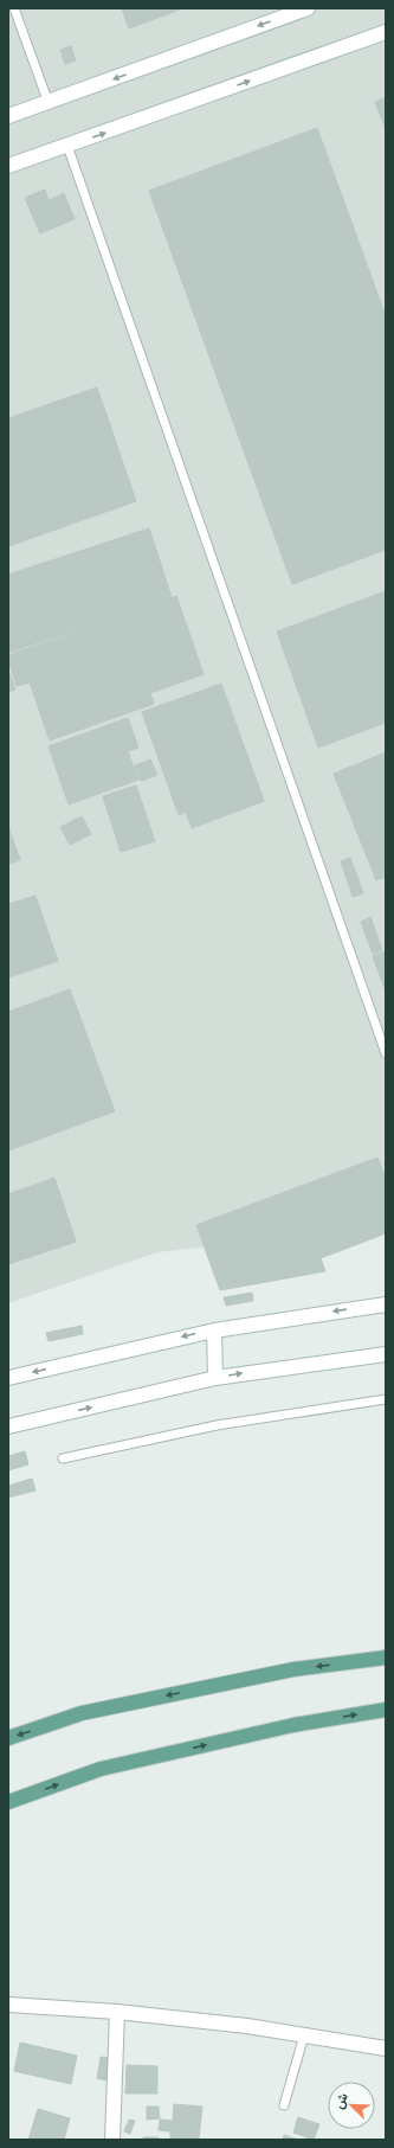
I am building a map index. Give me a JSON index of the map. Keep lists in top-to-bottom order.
{
  "north": "top left"
}
